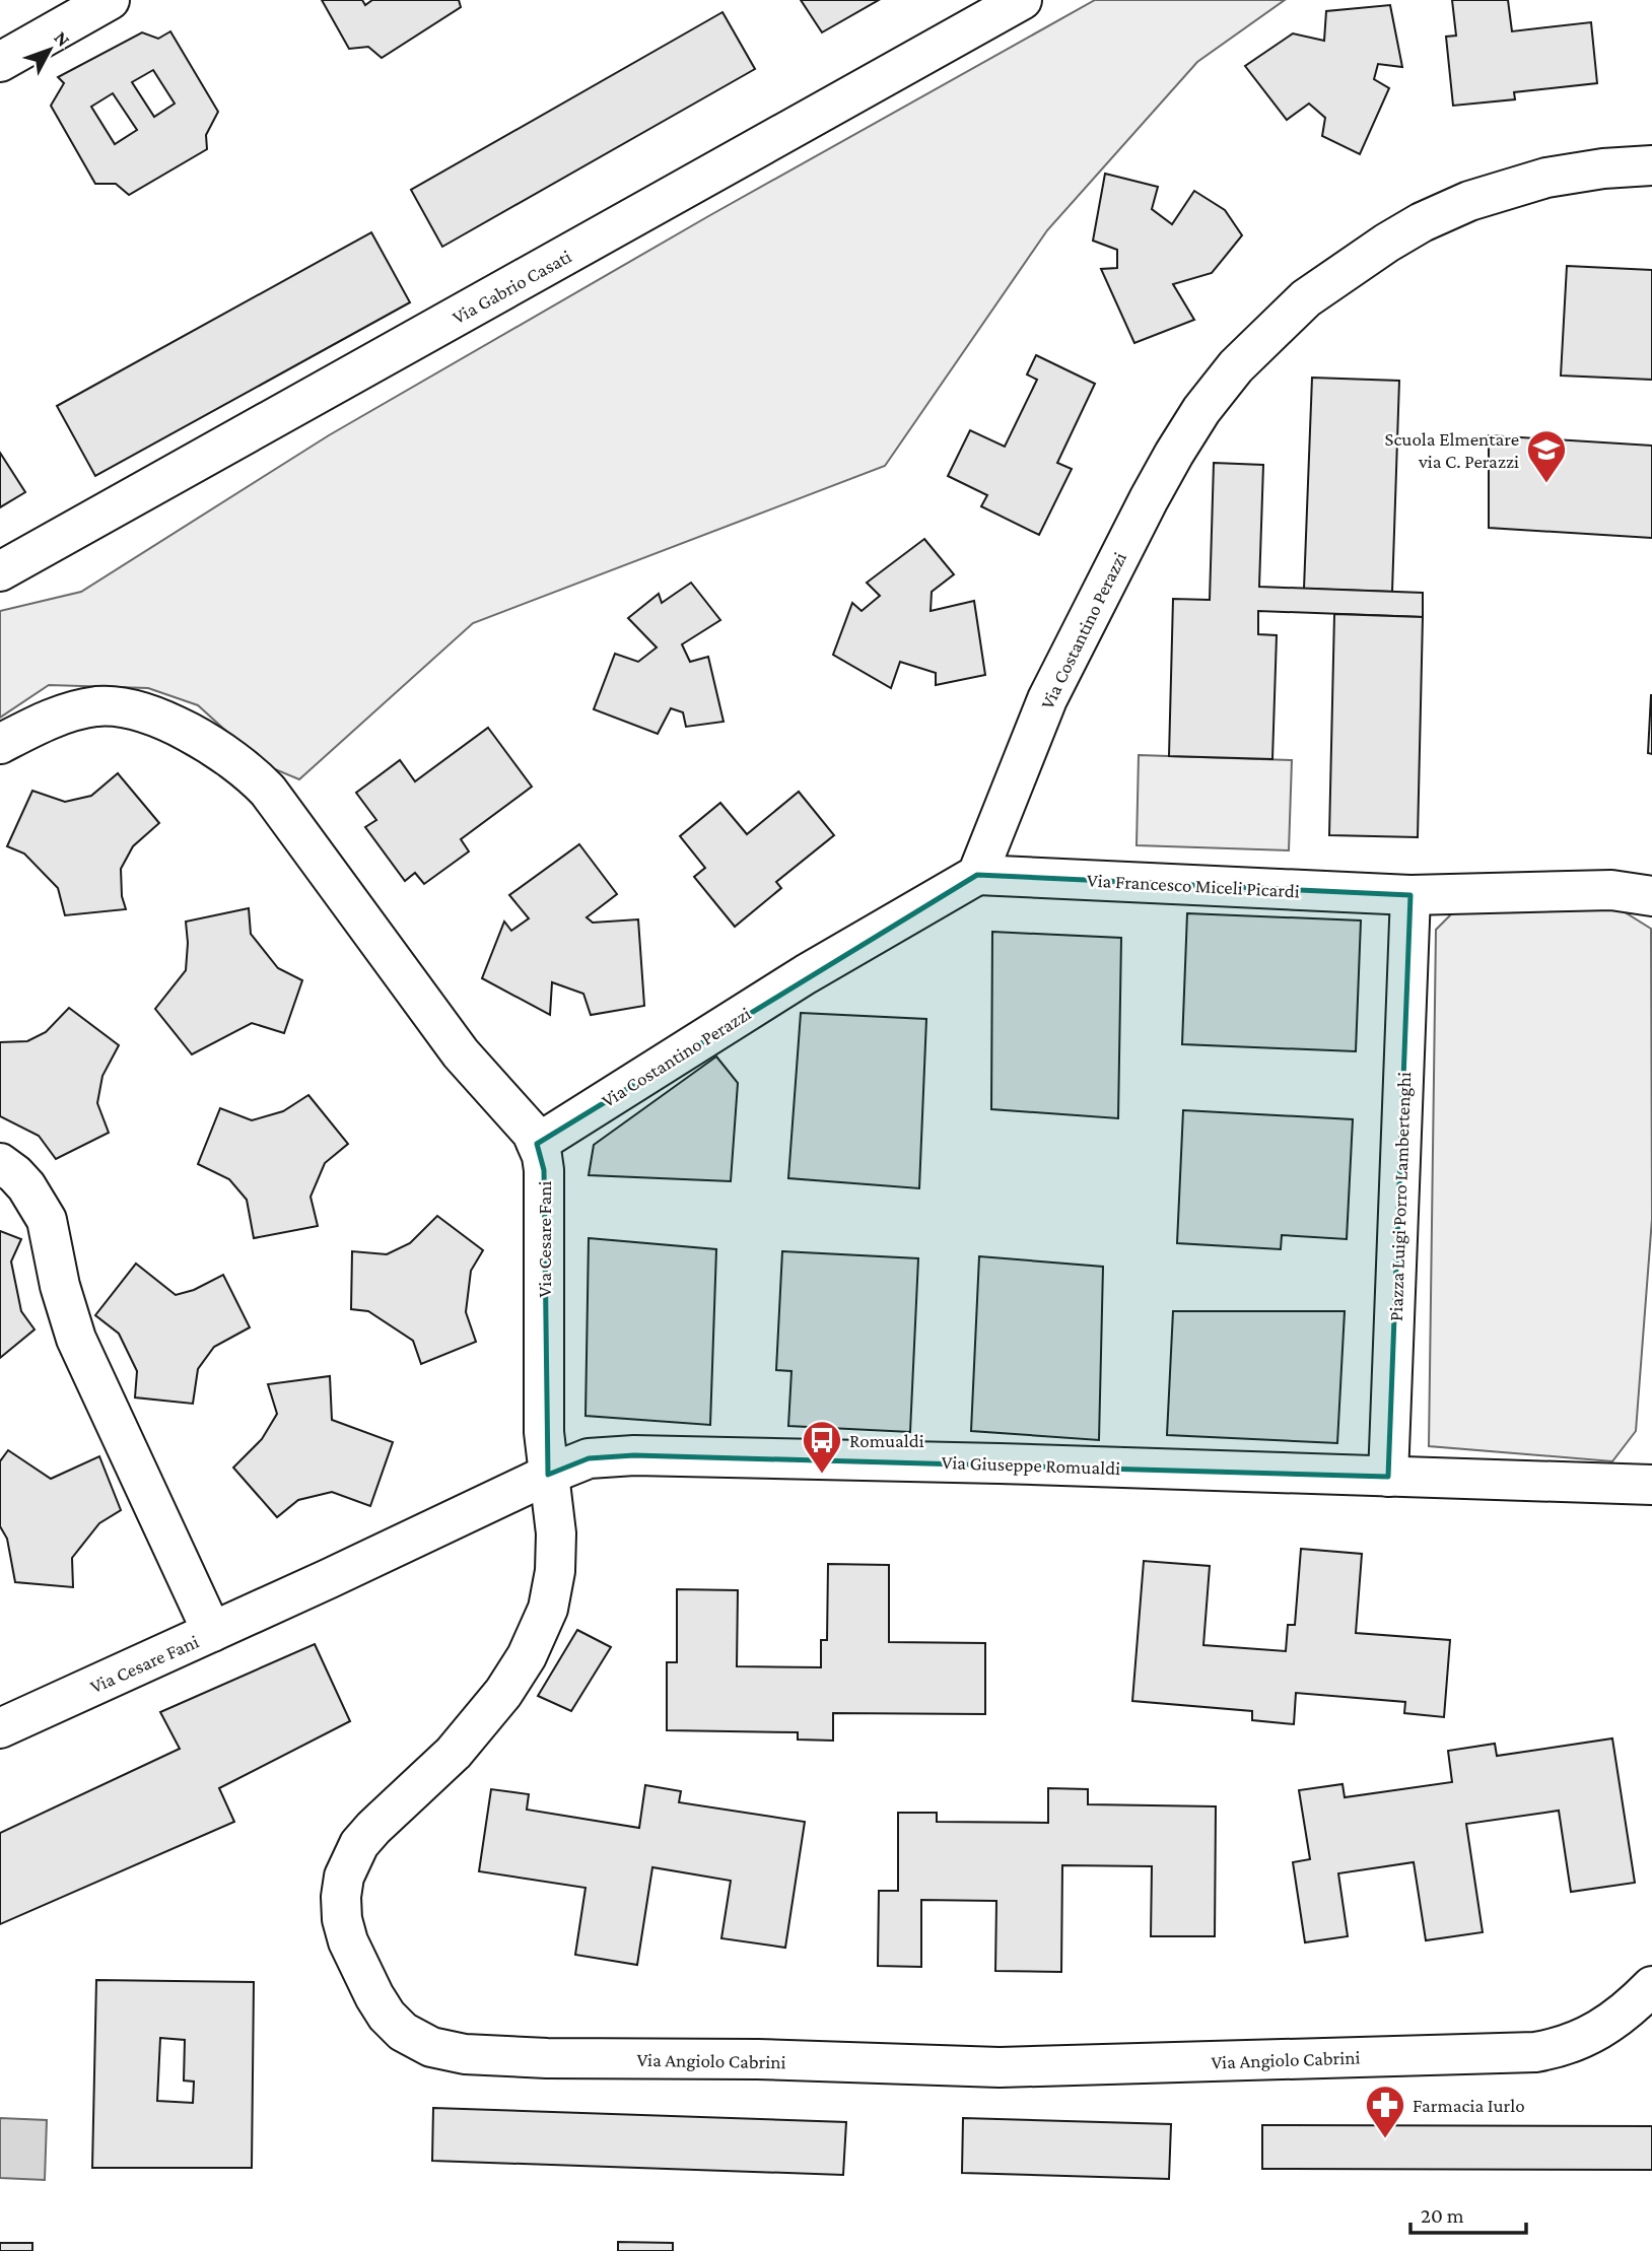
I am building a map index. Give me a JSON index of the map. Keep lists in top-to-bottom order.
{
  "streets": {
    "street": [
      "Via Gabrio Casati",
      "Via Costantino Perazzi",
      "Via Francesco Miceli Picardi",
      "Piazza Luigi Porro Lambertenghi",
      "Via Cesare Fani",
      "Via Giuseppe Romualdi",
      "Via Angiolo Cabrini"
    ]
  },
  "crossings": [
    ["Via Costantino Perazzi", "Via Francesco Miceli Picardi"],
    ["Via Costantino Perazzi", "Via Cesare Fani"],
    ["Via Francesco Miceli Picardi", "Piazza Luigi Porro Lambertenghi"],
    ["Piazza Luigi Porro Lambertenghi", "Via Giuseppe Romualdi"],
    ["Via Cesare Fani", "Via Giuseppe Romualdi"],
    ["Via Cesare Fani", "Via Angiolo Cabrini"],
    ["Via Giuseppe Romualdi", "Via Angiolo Cabrini"]
  ],
  "places": {
    "school or university": ["Scuola Elmentare via C. Perazzi"],
    "bus stop": ["Romualdi"],
    "pharmacy": ["Farmacia Iurlo"]
  },
  "scale_bar": "20 m",
  "north": "top right"
}
